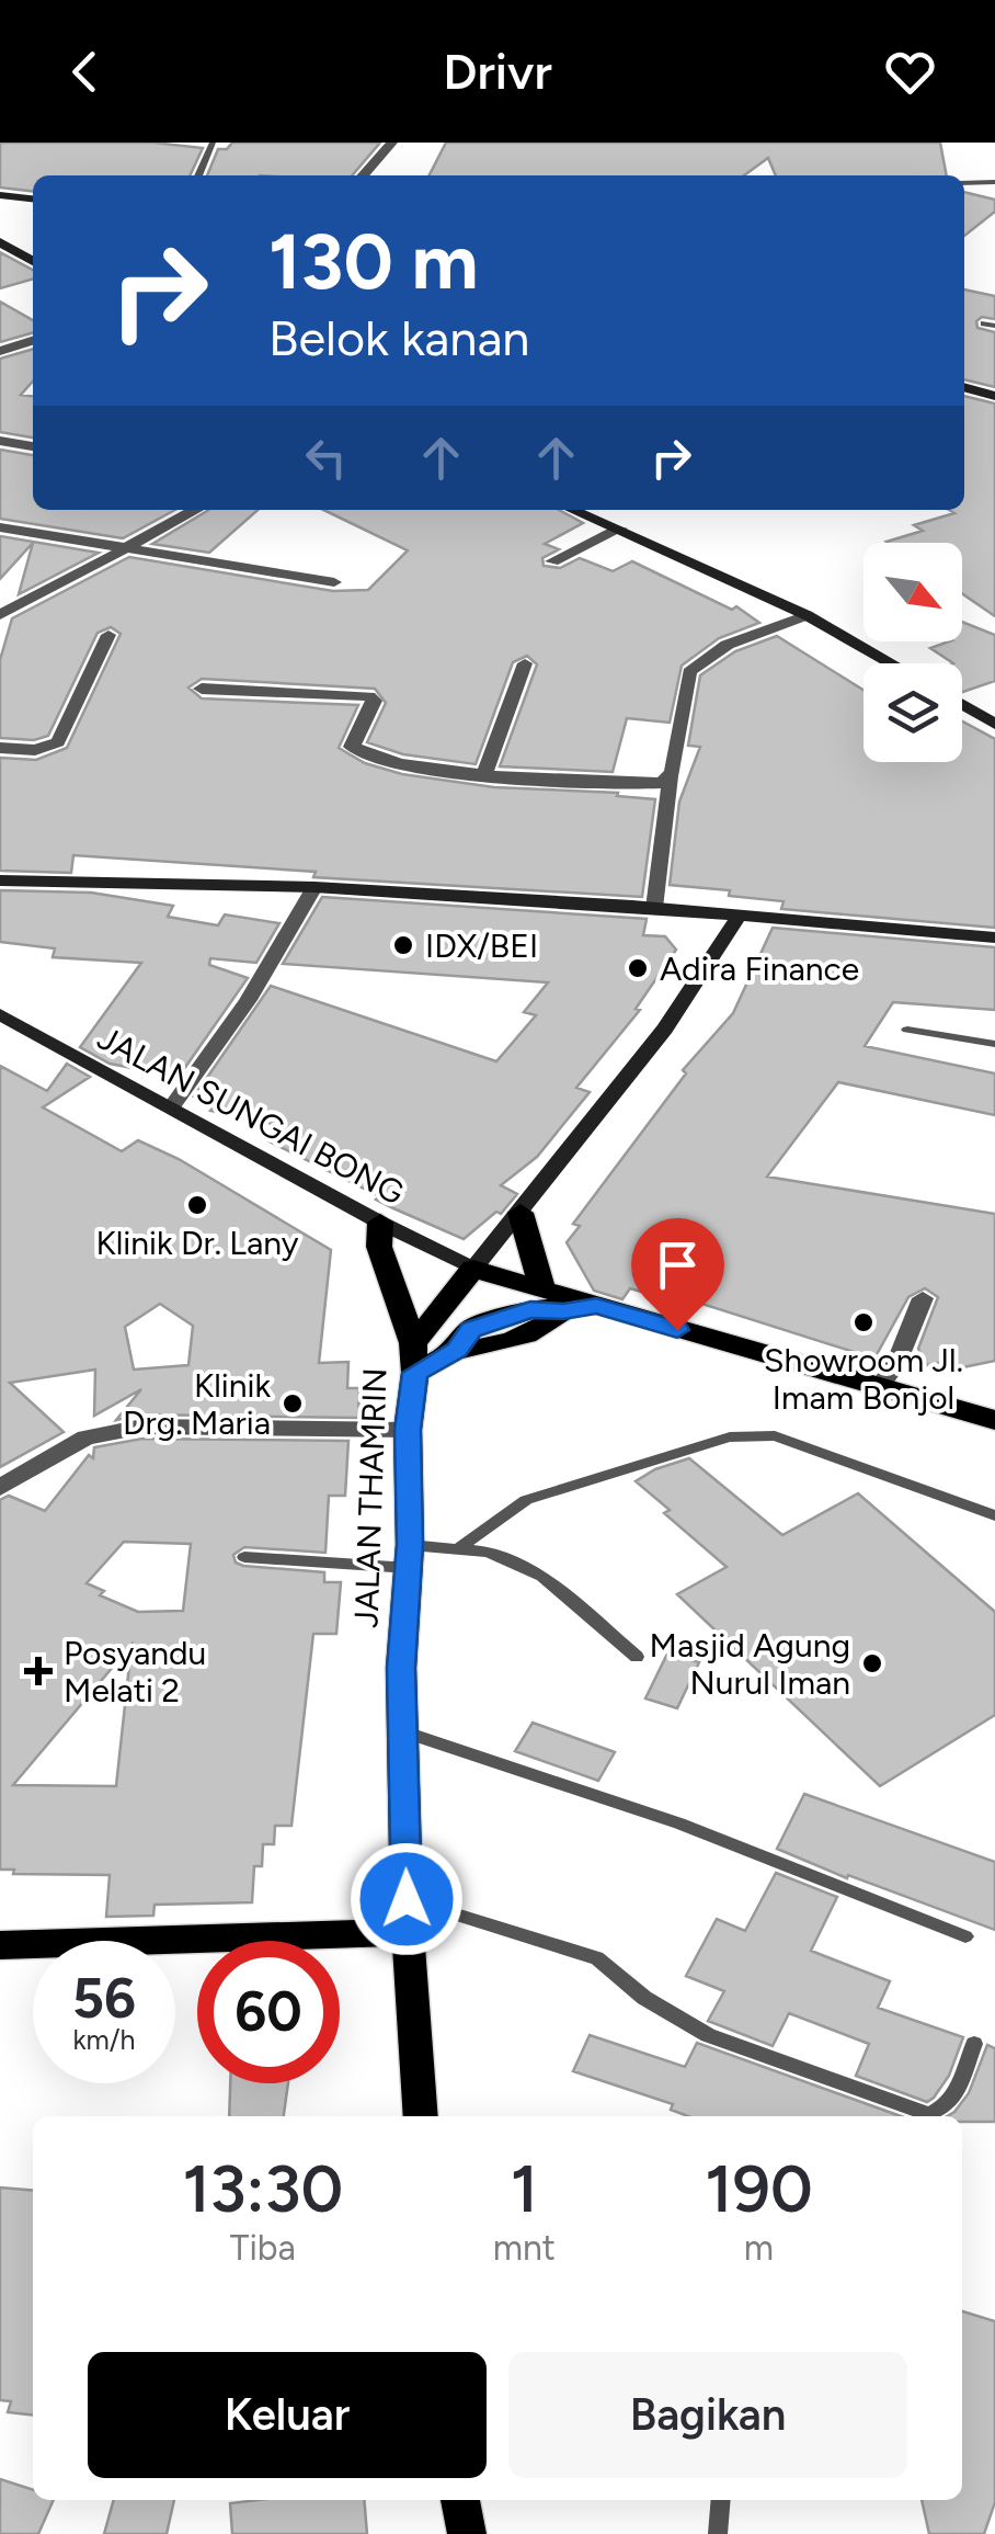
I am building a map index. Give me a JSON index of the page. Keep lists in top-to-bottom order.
{
  "streets": {
    "main road": ["JALAN SUNGAI BONG", "JALAN THAMRIN"]
  },
  "crossings": [
    ["JALAN SUNGAI BONG", "JALAN THAMRIN"]
  ],
  "places": {
    "other": [
      "IDX/BEI",
      "Adira Finance",
      "Klinik Dr. Lany",
      "Showroom Jl. Imam Bonjol",
      "Klinik Drg. Maria",
      "Masjid Agung Nurul Iman"
    ],
    "health": ["Posyandu Melati 2"]
  },
  "north": "bottom right",
  "page": {
    "header": "Drivr",
    "turn": ["130 m", "Belok kanan"],
    "speed": "56 km/h",
    "limit": "60",
    "eta": [
      "13:30",
      "Tiba",
      "1",
      "mnt",
      "190",
      "m"
    ],
    "buttons": ["Keluar", "Bagikan"]
  }
}
